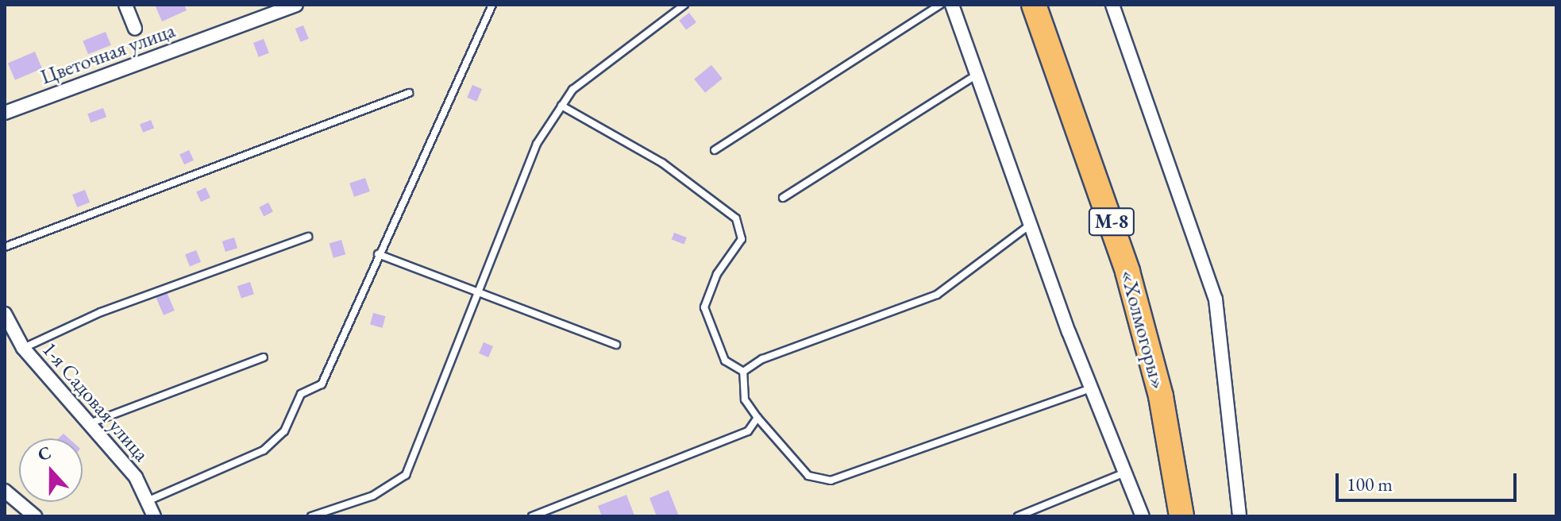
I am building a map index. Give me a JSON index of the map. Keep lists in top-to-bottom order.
{
  "streets": {
    "highway": ["М-8", "«Холмогоры»"],
    "street": ["Цветочная улица", "1-я Садовая улица"]
  },
  "scale_bar": "100 m",
  "north": "top"
}
